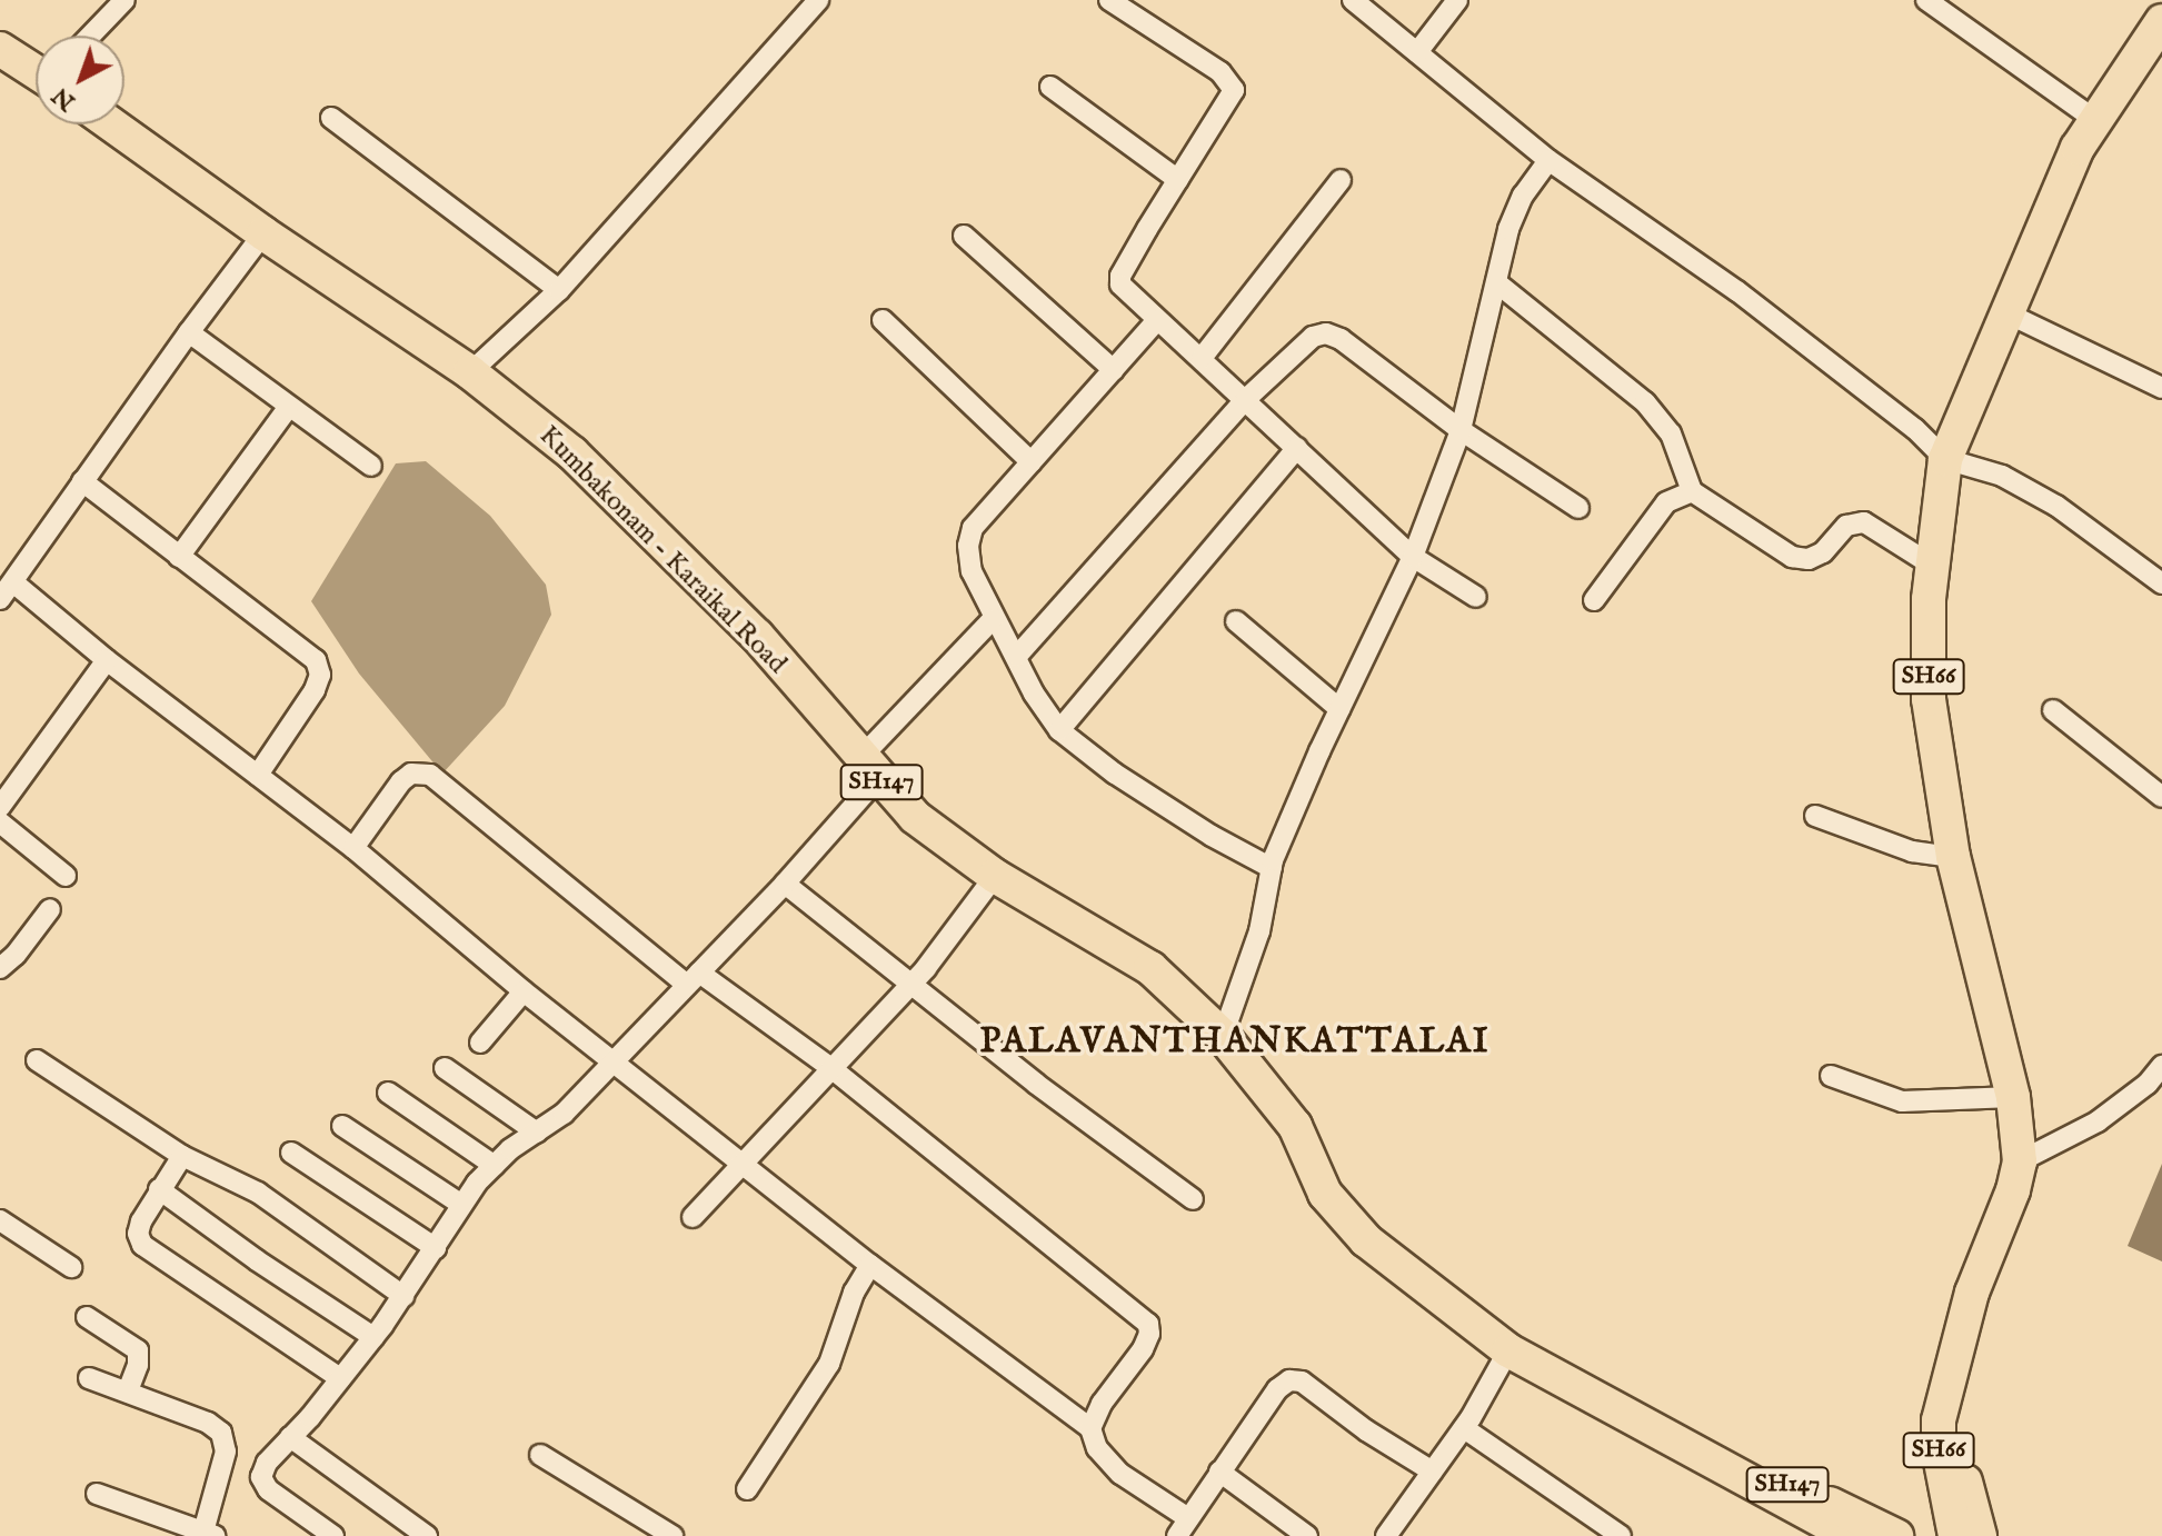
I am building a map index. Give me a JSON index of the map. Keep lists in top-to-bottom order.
{
  "streets": {
    "main road": ["Kumbakonam - Karaikal Road", "SH66", "SH147"]
  },
  "districts": ["PALAVANTHANKATTALAI"],
  "north": "bottom left"
}
